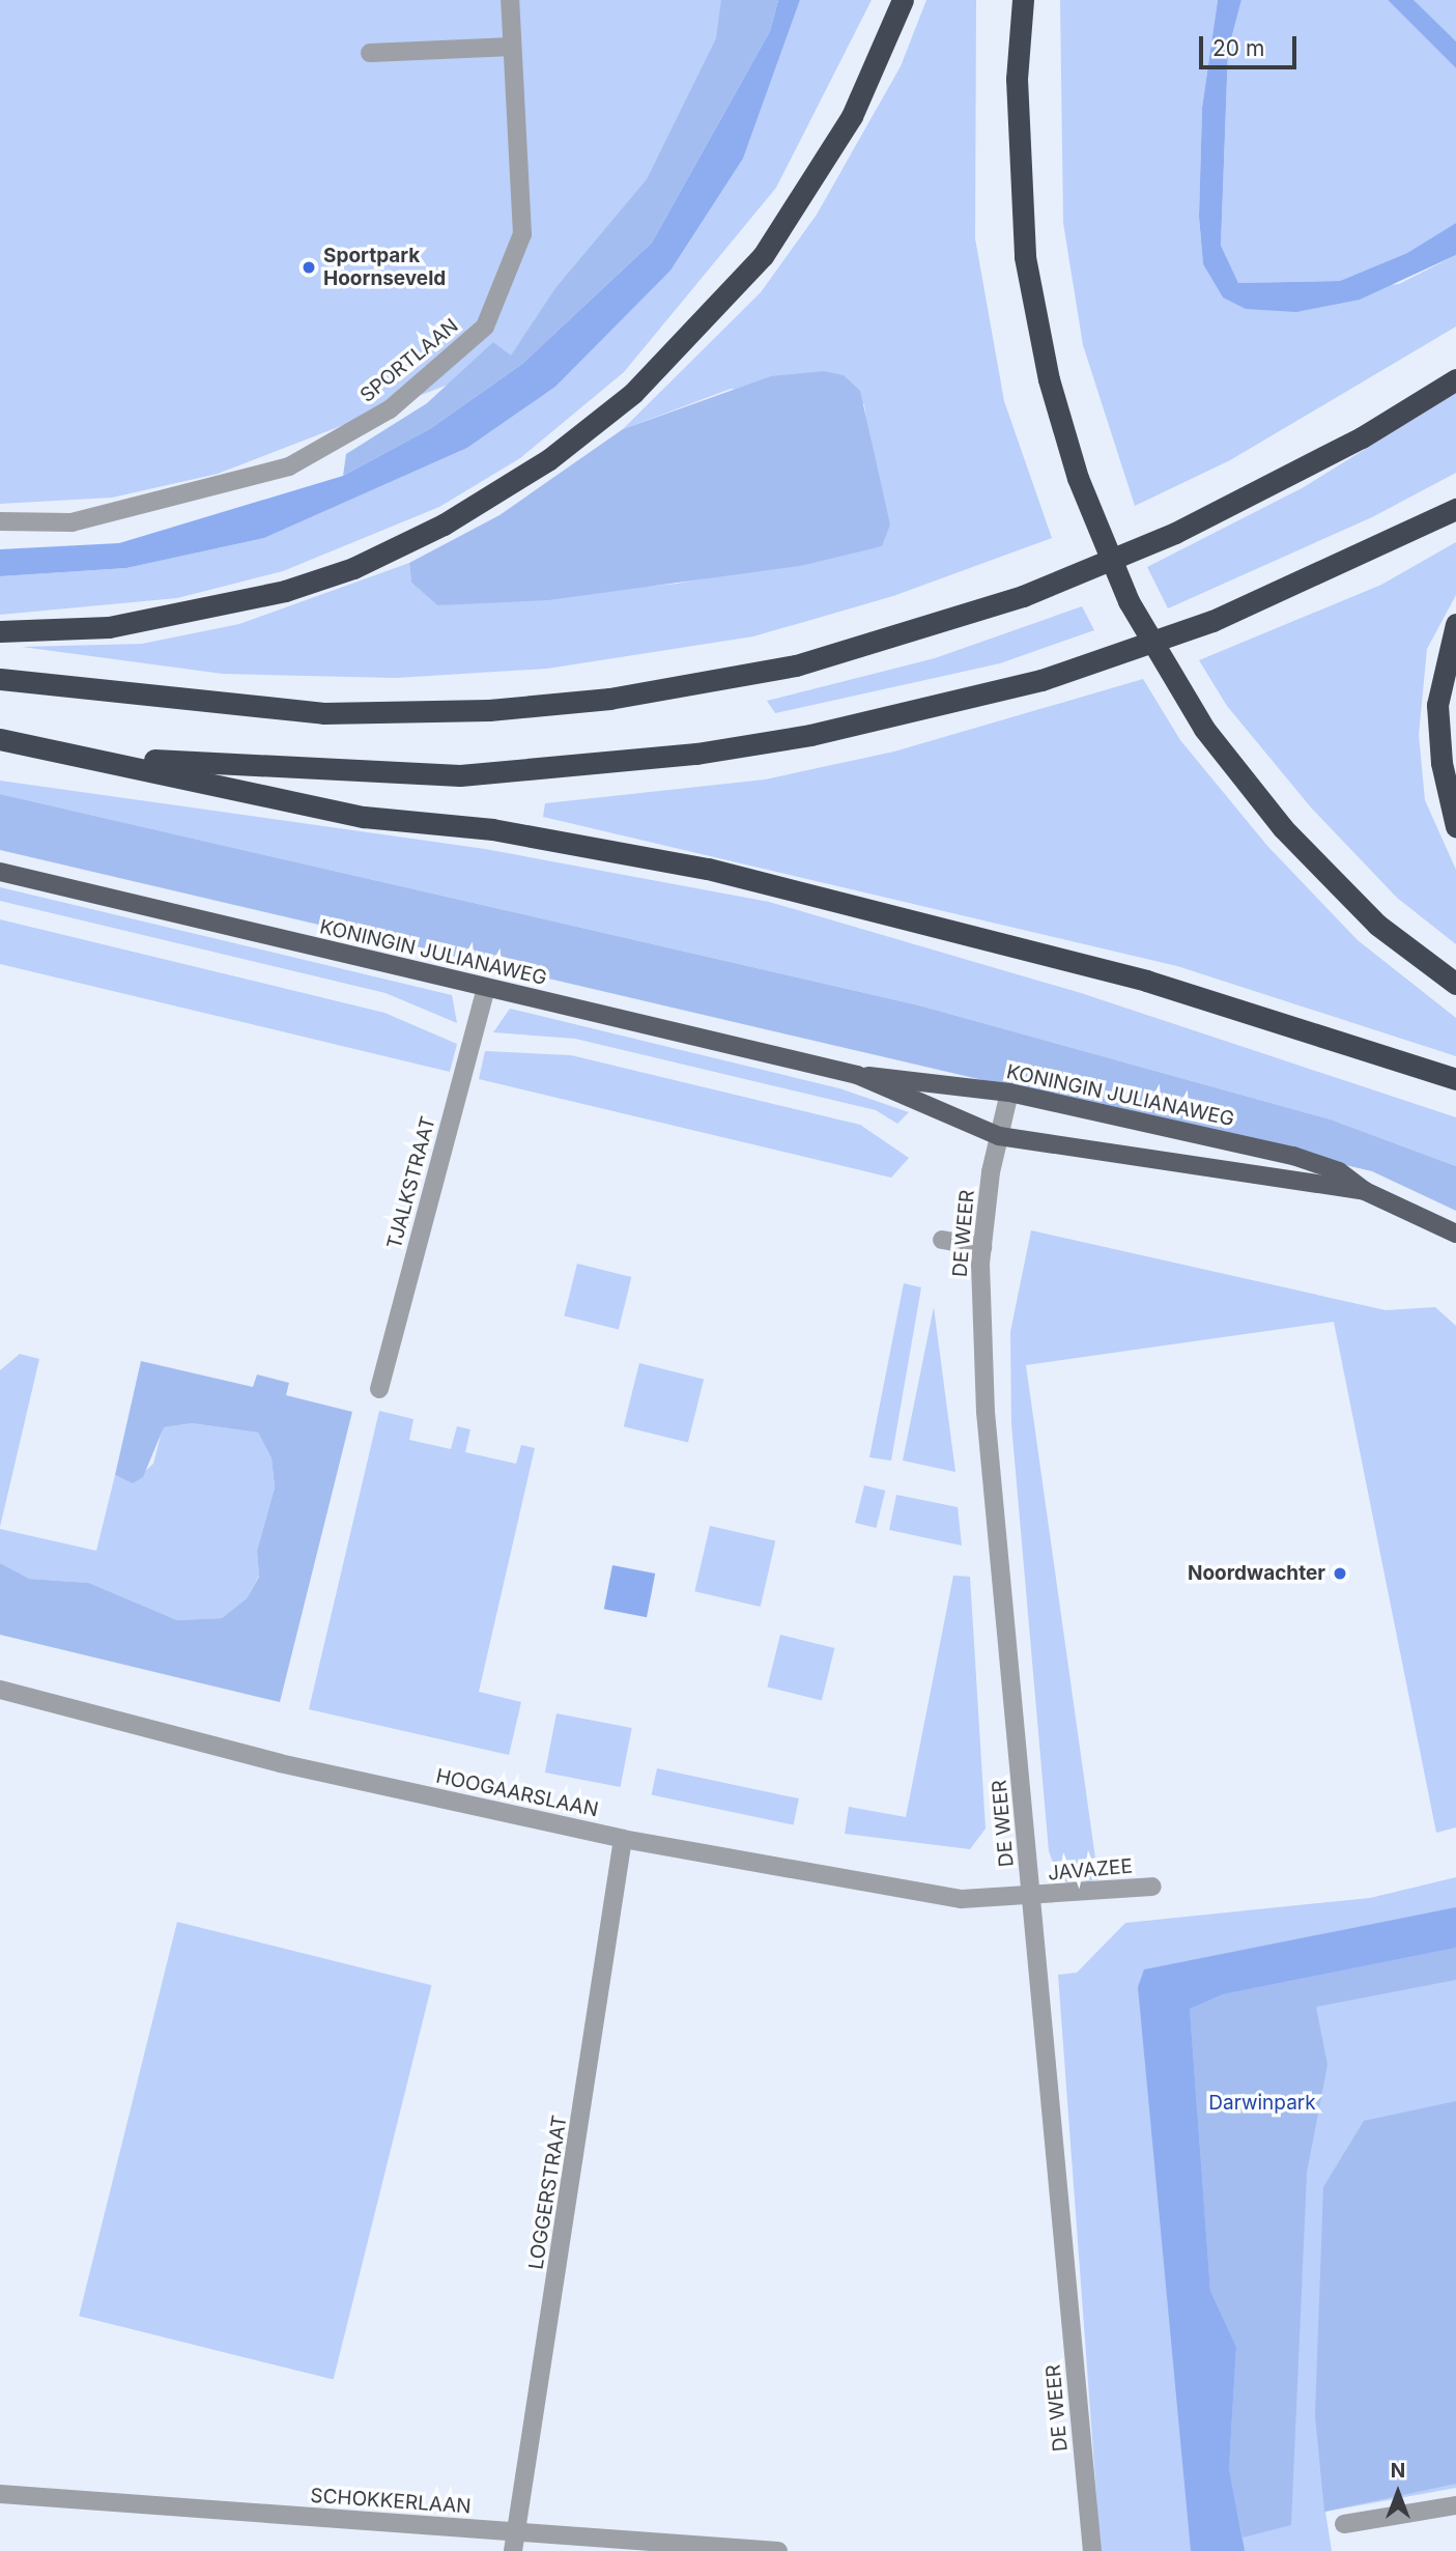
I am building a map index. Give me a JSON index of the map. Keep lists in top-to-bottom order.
{
  "streets": {
    "main road": ["KONINGIN JULIANAWEG"],
    "street": [
      "SPORTLAAN",
      "TJALKSTRAAT",
      "DE WEER",
      "HOOGAARSLAAN",
      "JAVAZEE",
      "LOGGERSTRAAT",
      "SCHOKKERLAAN"
    ]
  },
  "crossings": [
    ["KONINGIN JULIANAWEG", "TJALKSTRAAT"],
    ["KONINGIN JULIANAWEG", "DE WEER"],
    ["DE WEER", "HOOGAARSLAAN"],
    ["DE WEER", "JAVAZEE"],
    ["HOOGAARSLAAN", "JAVAZEE"],
    ["HOOGAARSLAAN", "LOGGERSTRAAT"],
    ["LOGGERSTRAAT", "SCHOKKERLAAN"]
  ],
  "parks": ["Darwinpark"],
  "places": ["Sportpark Hoornseveld", "Noordwachter"],
  "scale_bar": "20 m",
  "north": "top"
}
